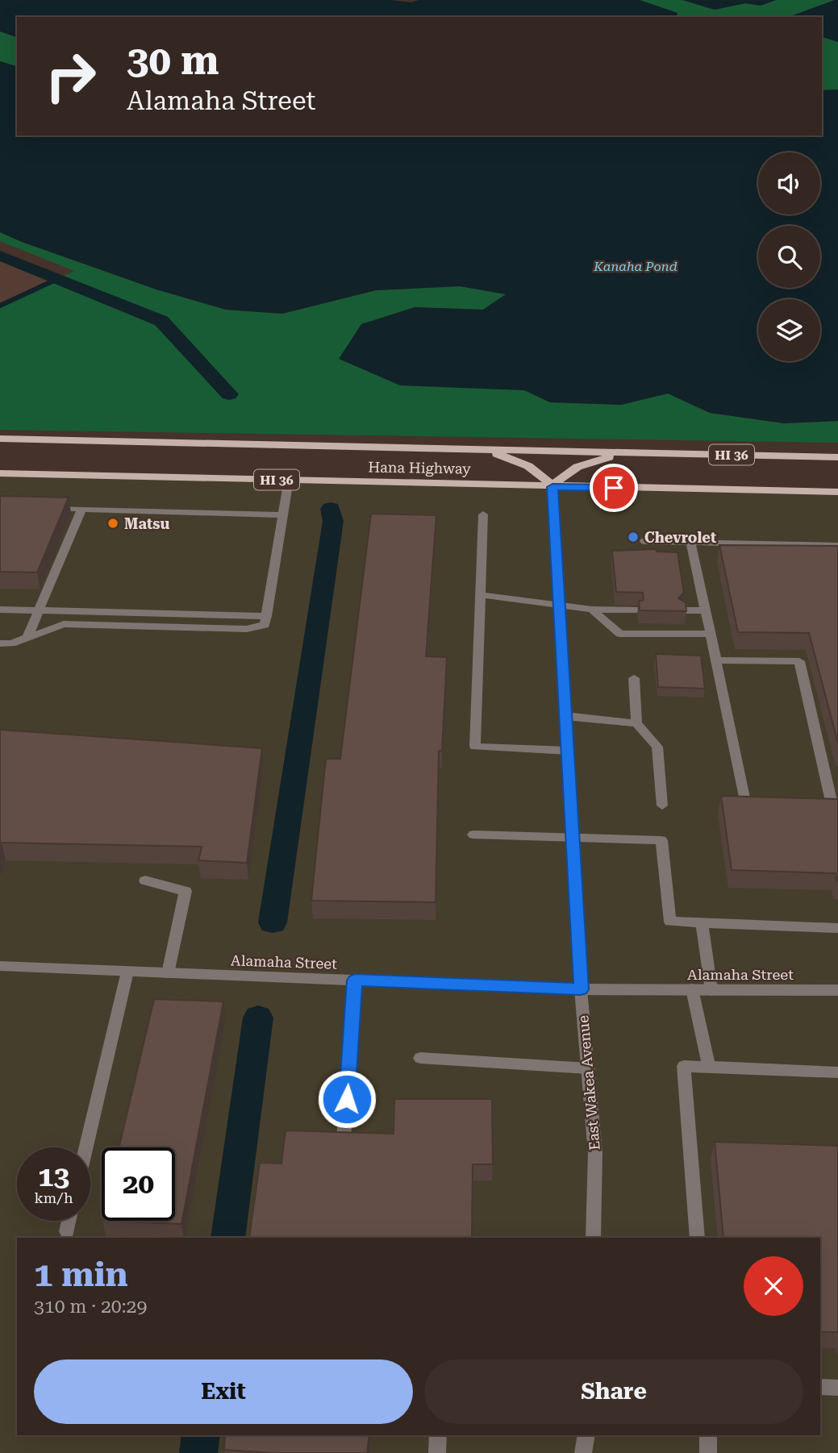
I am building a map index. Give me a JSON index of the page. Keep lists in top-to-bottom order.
{
  "streets": {
    "main road": ["HI 36", "Hana Highway"],
    "street": ["Alamaha Street", "East Wakea Avenue"]
  },
  "crossings": [
    ["HI 36", "Hana Highway"],
    ["HI 36", "East Wakea Avenue"],
    ["Hana Highway", "East Wakea Avenue"],
    ["Alamaha Street", "East Wakea Avenue"]
  ],
  "water": ["Kanaha Pond"],
  "places": ["Matsu", "Chevrolet"],
  "page": {
    "turn": ["30 m", "Alamaha Street"],
    "speed": "13 km/h",
    "limit": "20",
    "heading": ["1 min", "310 m · 20:29"],
    "buttons": ["Exit", "Share"]
  }
}
